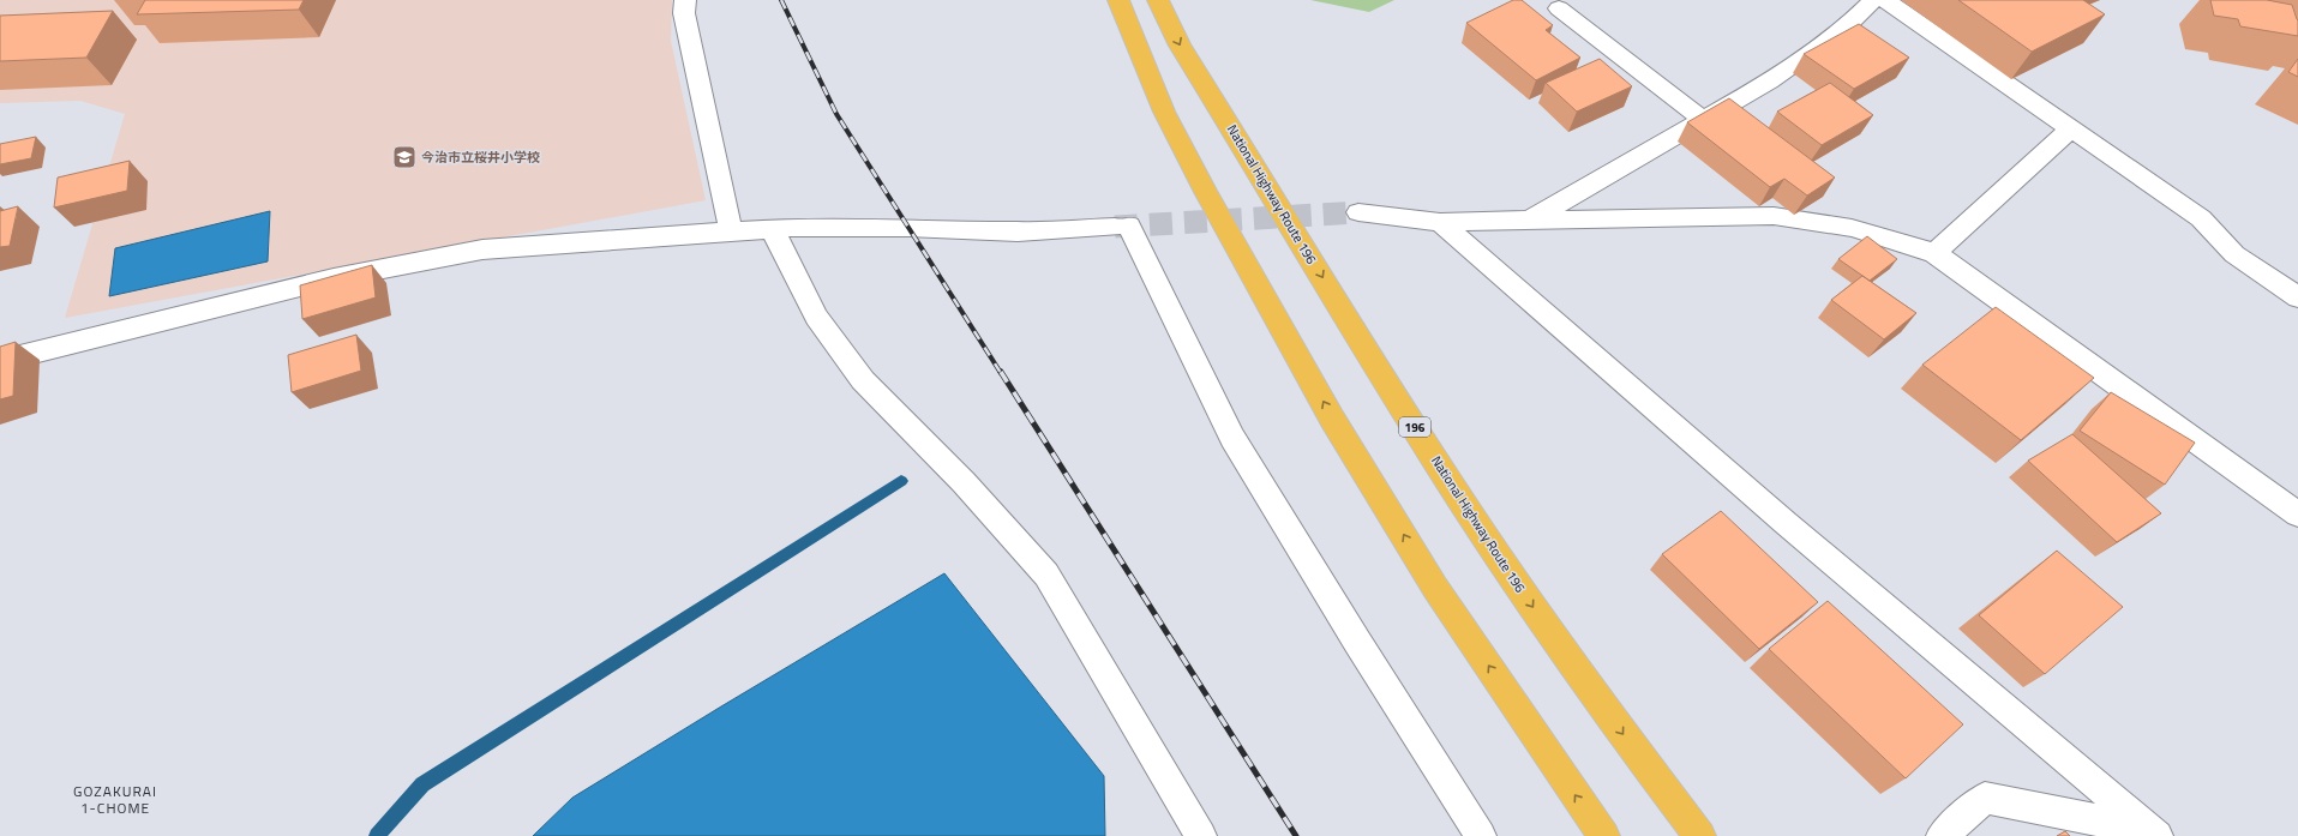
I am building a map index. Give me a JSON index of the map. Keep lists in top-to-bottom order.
{
  "streets": {
    "highway": ["National Highway Route 196", "196"]
  },
  "districts": ["GOZAKURAI 1-CHOME"],
  "places": {
    "school or university": ["今治市立桜井小学校"]
  }
}
